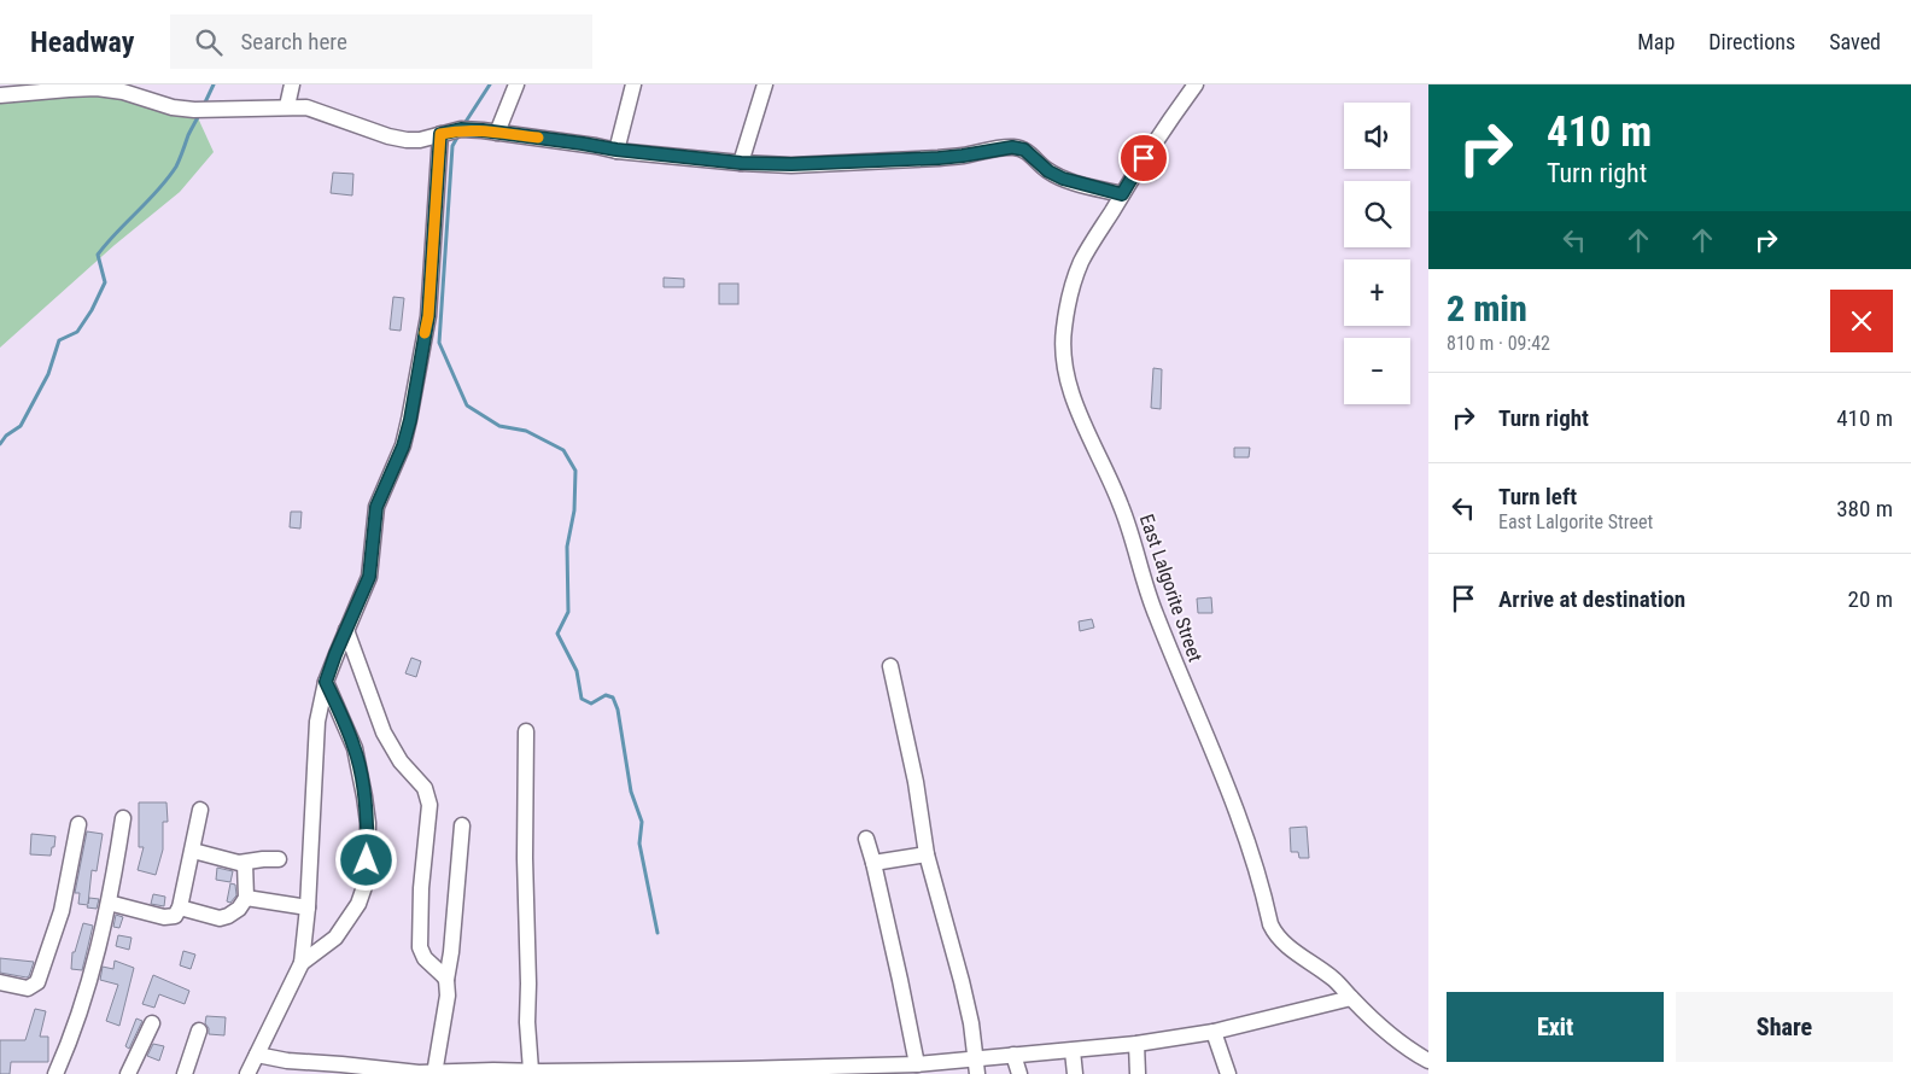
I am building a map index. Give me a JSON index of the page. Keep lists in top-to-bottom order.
{
  "streets": {
    "street": ["East Lalgorite Street"]
  },
  "page": {
    "header": "Headway",
    "search": "Search here",
    "nav": ["Map", "Directions", "Saved"],
    "turn": ["410 m", "Turn right"],
    "map_buttons": ["+", "−"],
    "heading": ["2 min", "810 m · 09:42"],
    "list": [
      {
        "name": "Turn right",
        "value": "410 m"
      },
      {
        "name": "Turn left",
        "note": "East Lalgorite Street",
        "value": "380 m"
      },
      {
        "name": "Arrive at destination",
        "value": "20 m"
      }
    ],
    "buttons": ["Exit", "Share"]
  }
}
